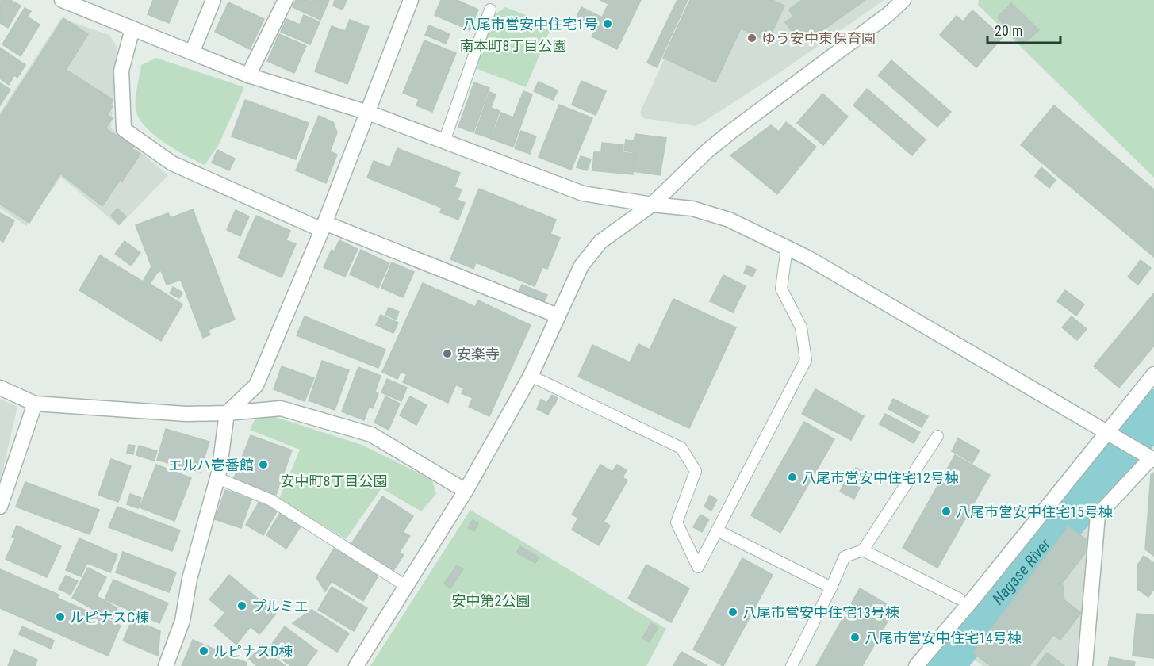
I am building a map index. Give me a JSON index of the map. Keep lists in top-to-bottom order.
{
  "water": ["Nagase River"],
  "parks": ["南本町8丁目公園", "安中町8丁目公園", "安中第2公園"],
  "places": [
    "八尾市営安中住宅1号",
    "ゆう安中東保育園",
    "安楽寺",
    "エルハ壱番館",
    "八尾市営安中住宅12号棟",
    "八尾市営安中住宅15号棟",
    "プルミエ",
    "八尾市営安中住宅13号棟",
    "ルピナスC棟",
    "八尾市営安中住宅14号棟",
    "ルピナスD棟"
  ],
  "scale_bar": "20 m"
}
